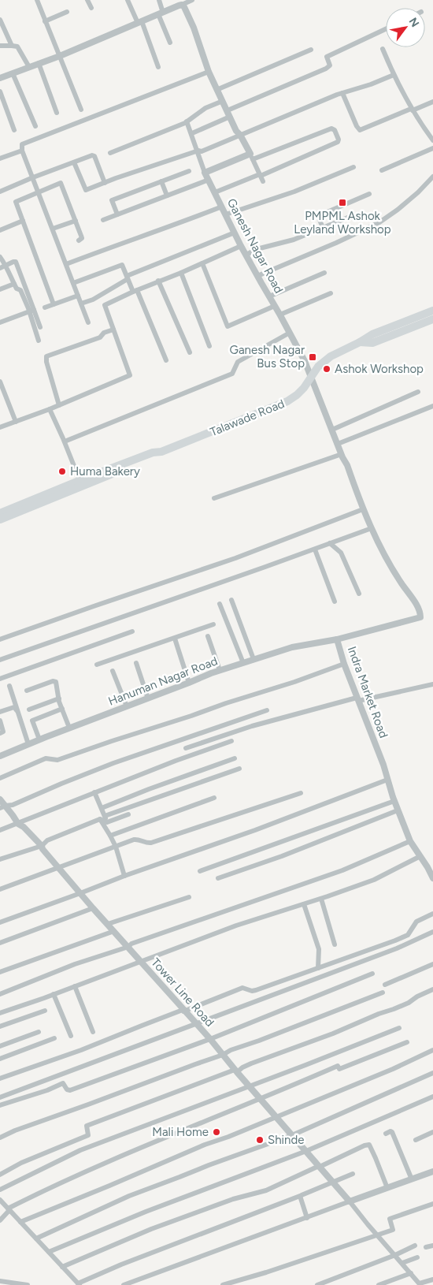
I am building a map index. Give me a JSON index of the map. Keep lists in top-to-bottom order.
{
  "streets": {
    "main road": ["Talawade Road"],
    "street": [
      "Ganesh Nagar Road",
      "Hanuman Nagar Road",
      "Indra Market Road",
      "Tower Line Road"
    ]
  },
  "crossings": [
    ["Ganesh Nagar Road", "Talawade Road"],
    ["Ganesh Nagar Road", "Indra Market Road"],
    ["Talawade Road", "Indra Market Road"],
    ["Hanuman Nagar Road", "Indra Market Road"]
  ],
  "places": {
    "transit": ["PMPML Ashok Leyland Workshop", "Ganesh Nagar Bus Stop"],
    "other": [
      "Ashok Workshop",
      "Huma Bakery",
      "Mali Home",
      "Shinde"
    ]
  },
  "north": "top right"
}
